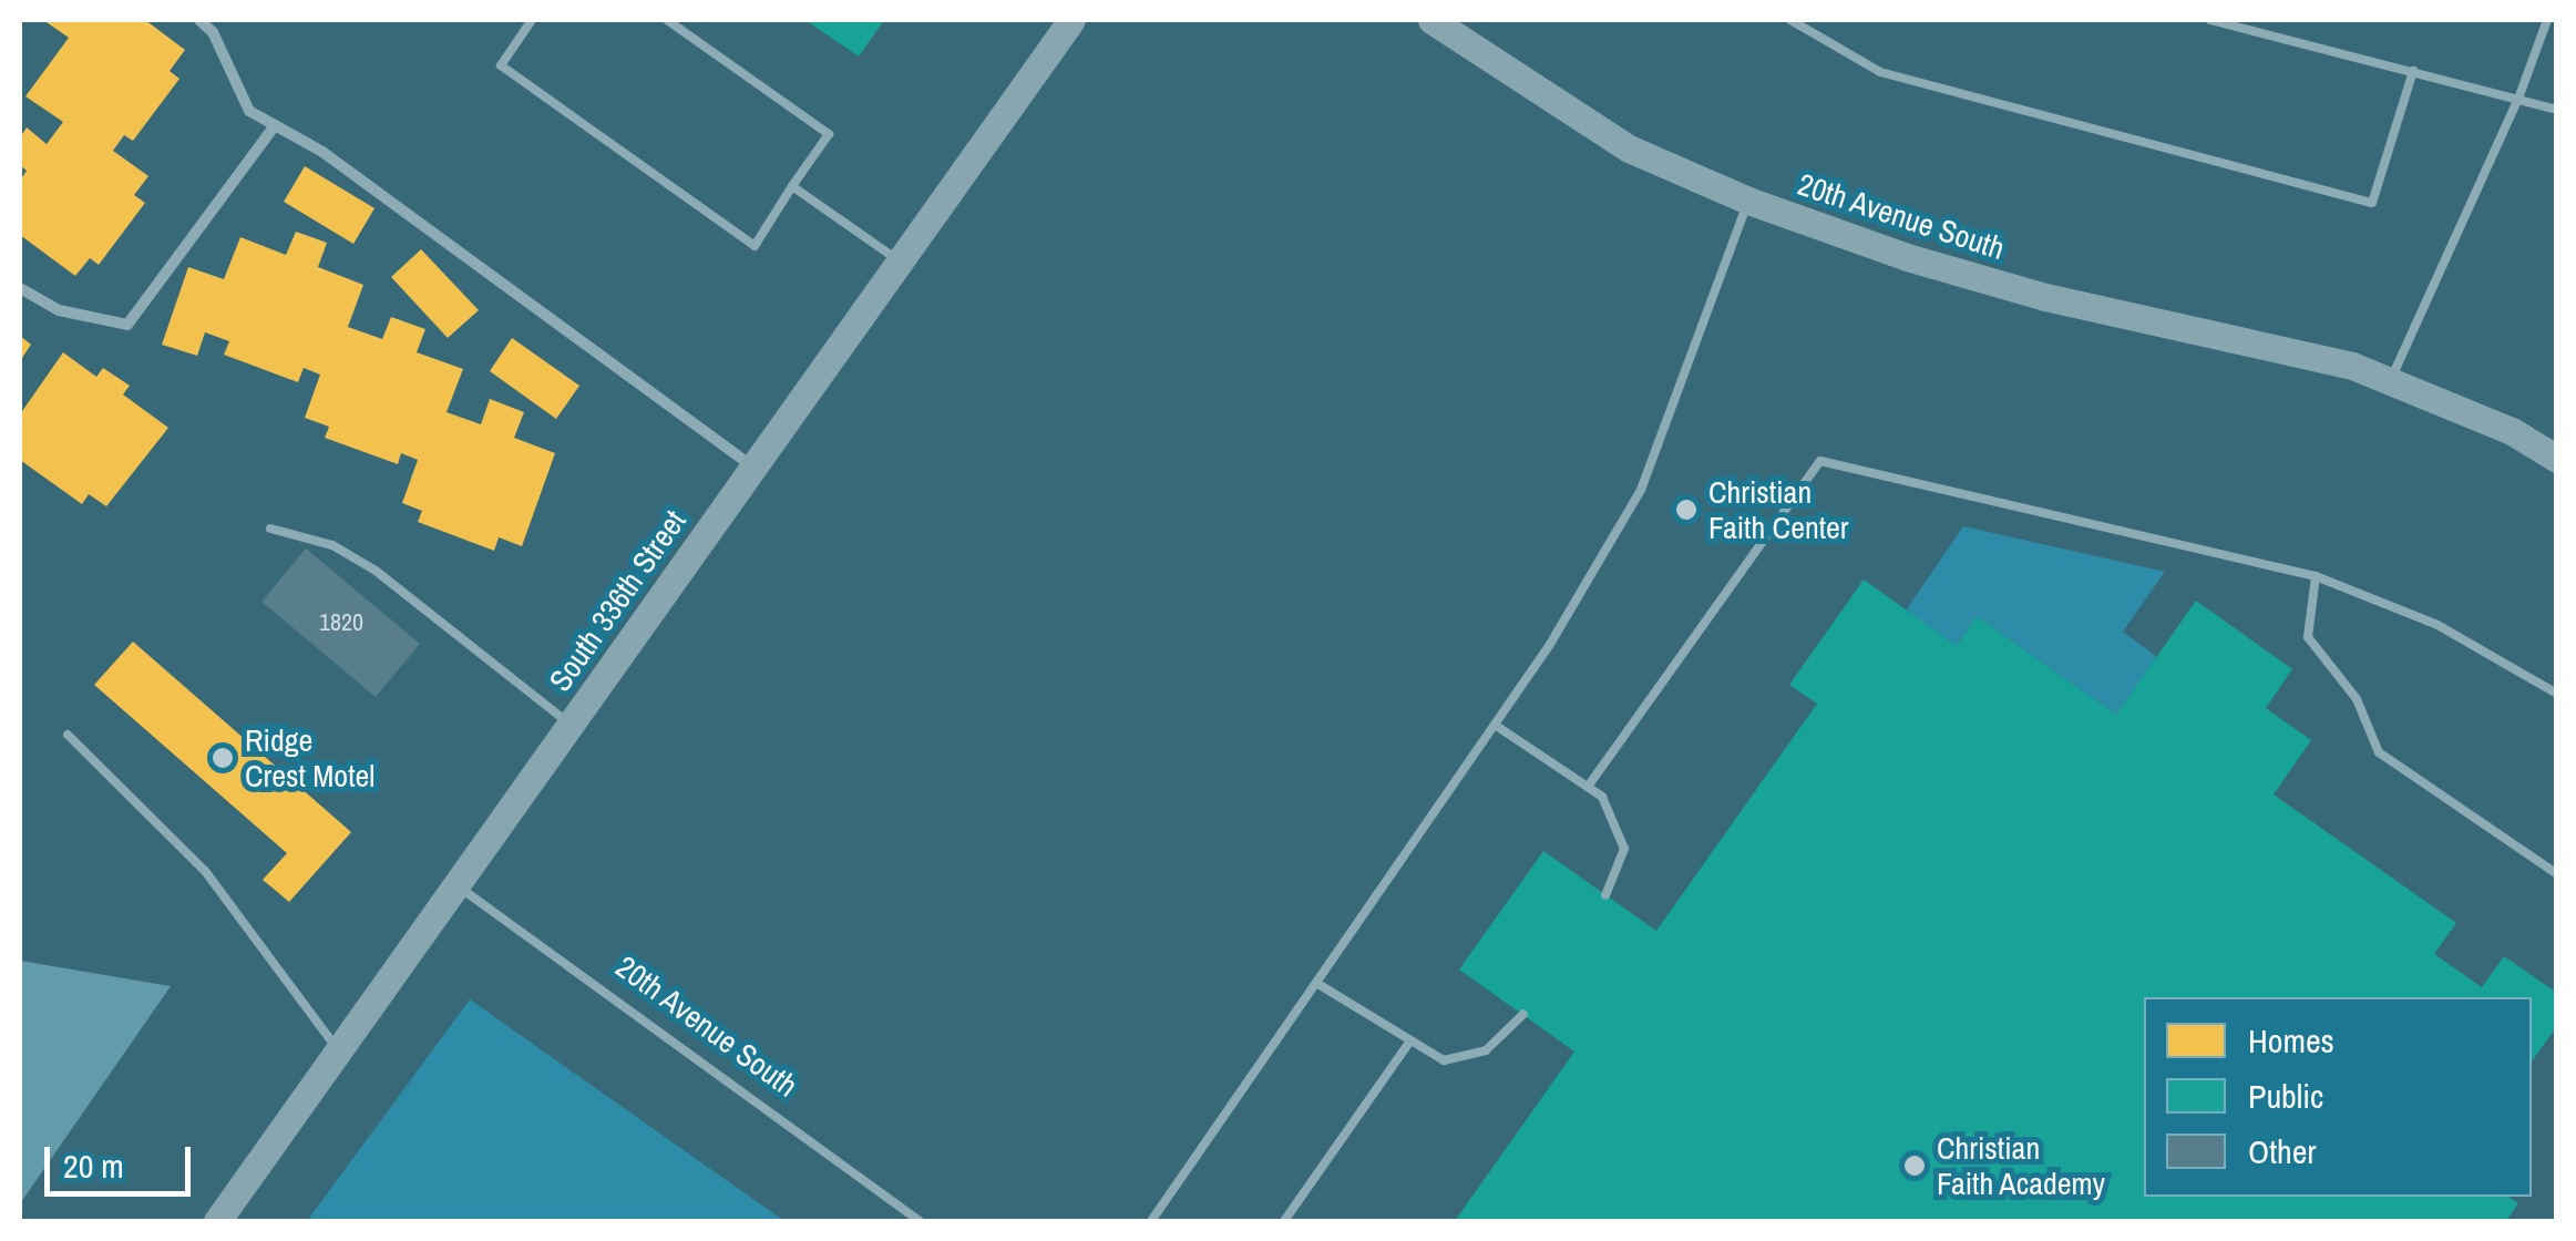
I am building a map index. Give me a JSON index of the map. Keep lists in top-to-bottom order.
{
  "streets": {
    "main road": ["20th Avenue South", "South 336th Street"]
  },
  "crossings": [
    ["20th Avenue South", "South 336th Street"]
  ],
  "places": ["Christian Faith Center", "Ridge Crest Motel", "Christian Faith Academy"],
  "house_numbers": ["1820"],
  "legend": ["Homes", "Public", "Other"],
  "scale_bar": "20 m"
}
